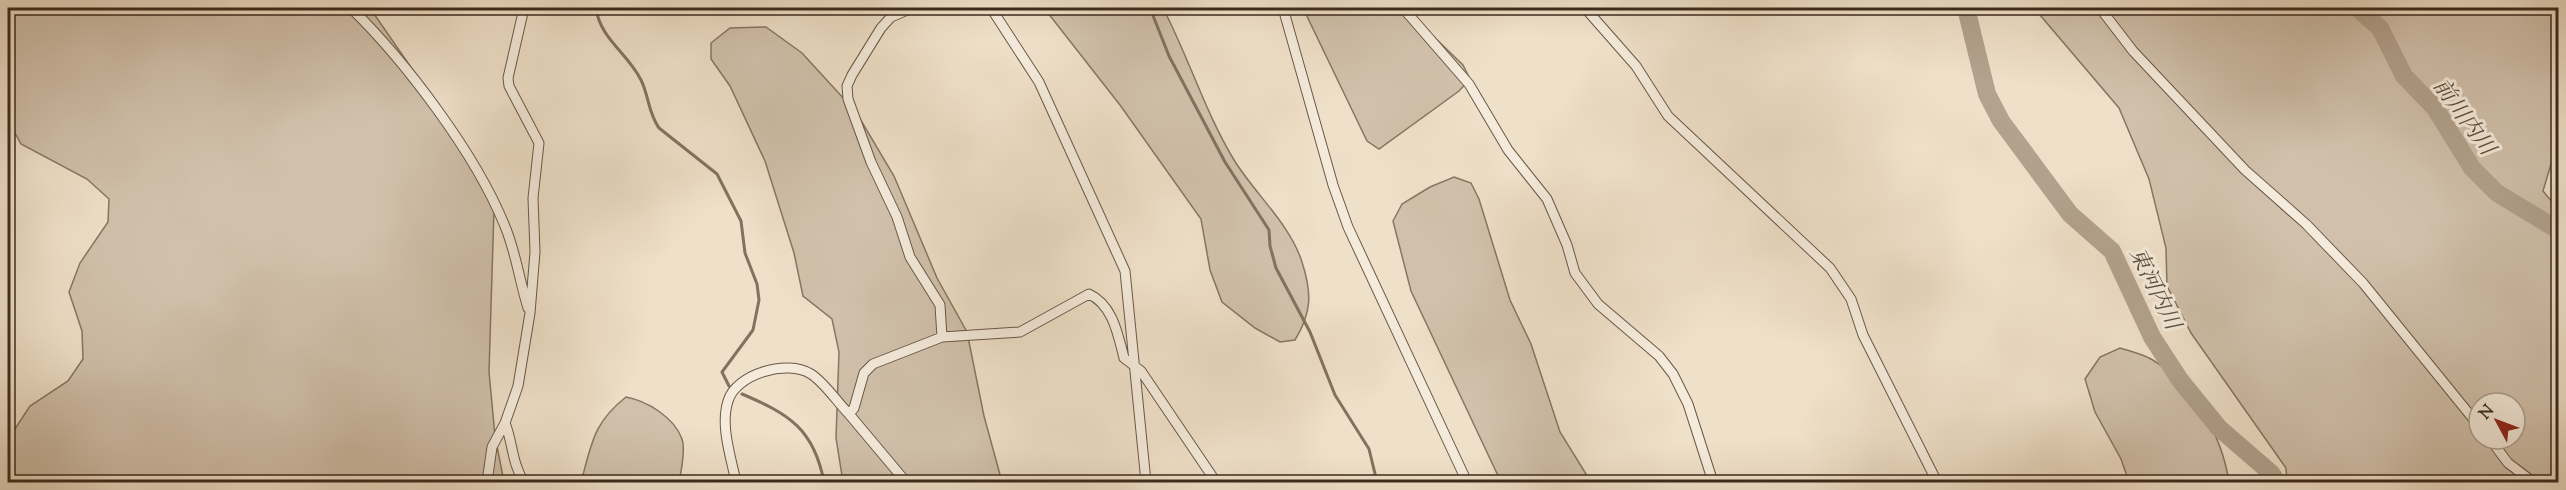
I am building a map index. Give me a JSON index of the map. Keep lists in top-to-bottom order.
{
  "water": ["前川内川", "東河内川"],
  "north": "top left"
}
